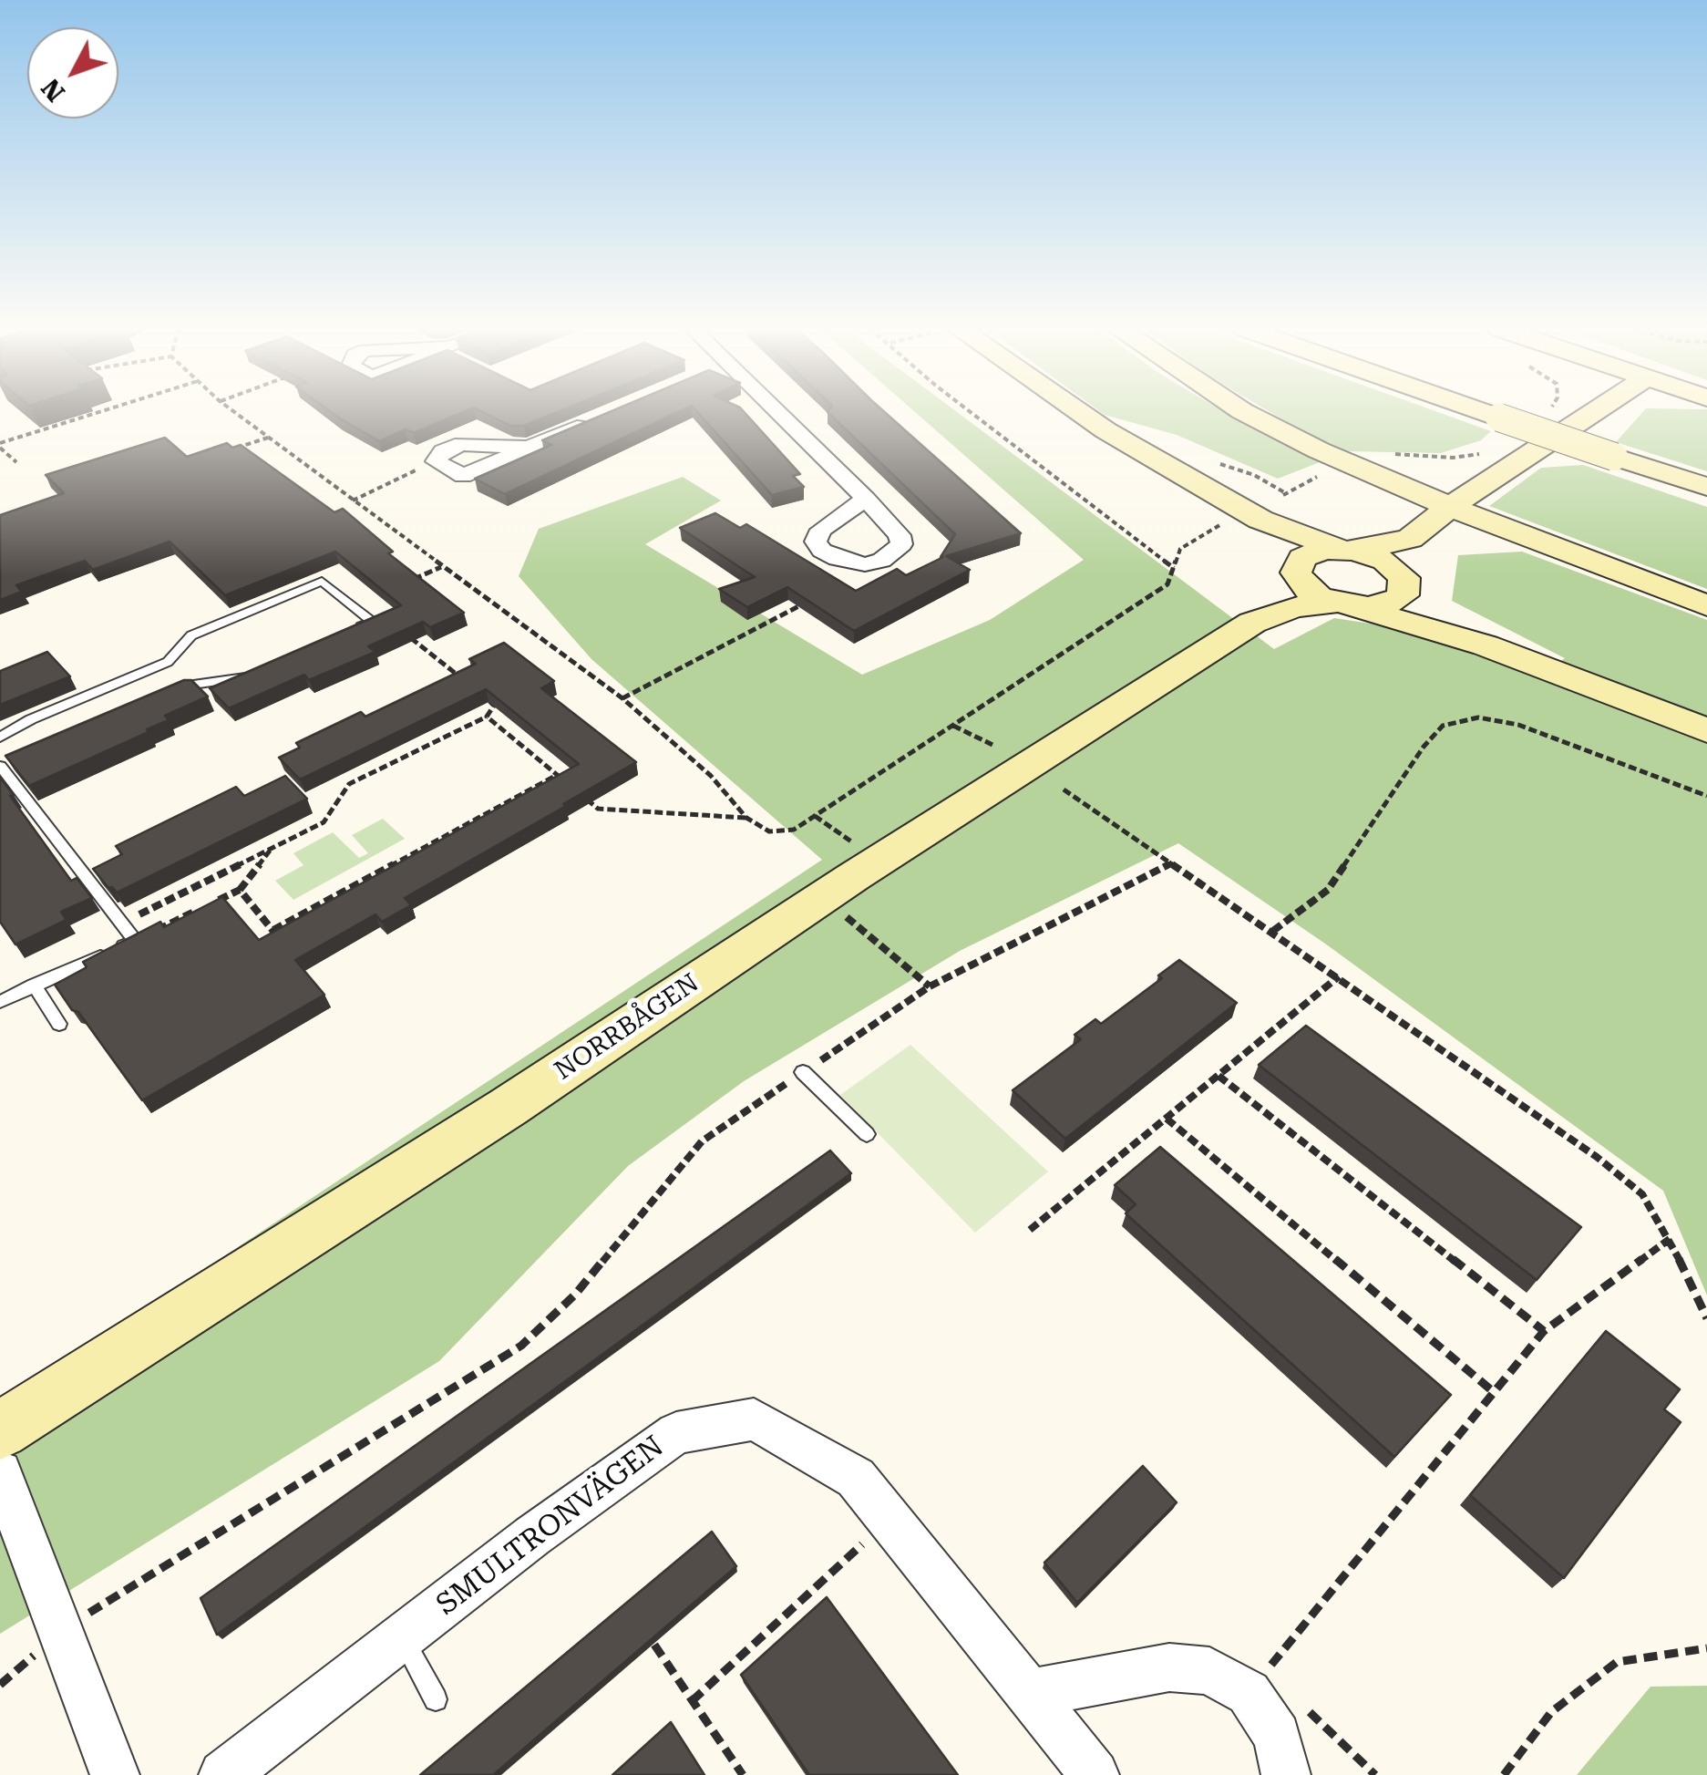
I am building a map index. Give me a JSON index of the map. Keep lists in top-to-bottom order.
{
  "streets": {
    "street": ["NORRBÅGEN", "SMULTRONVÄGEN"]
  },
  "north": "bottom left"
}
